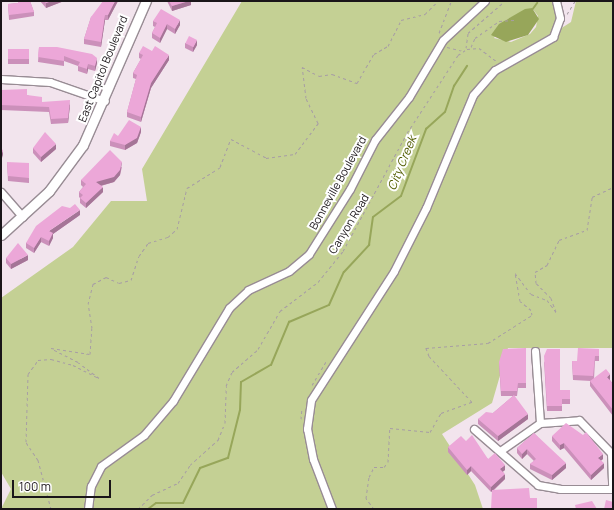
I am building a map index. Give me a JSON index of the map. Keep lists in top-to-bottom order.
{
  "streets": {
    "street": ["East Capitol Boulevard", "Bonneville Boulevard"],
    "path": ["Canyon Road"]
  },
  "water": ["City Creek"],
  "scale_bar": "100 m"
}
